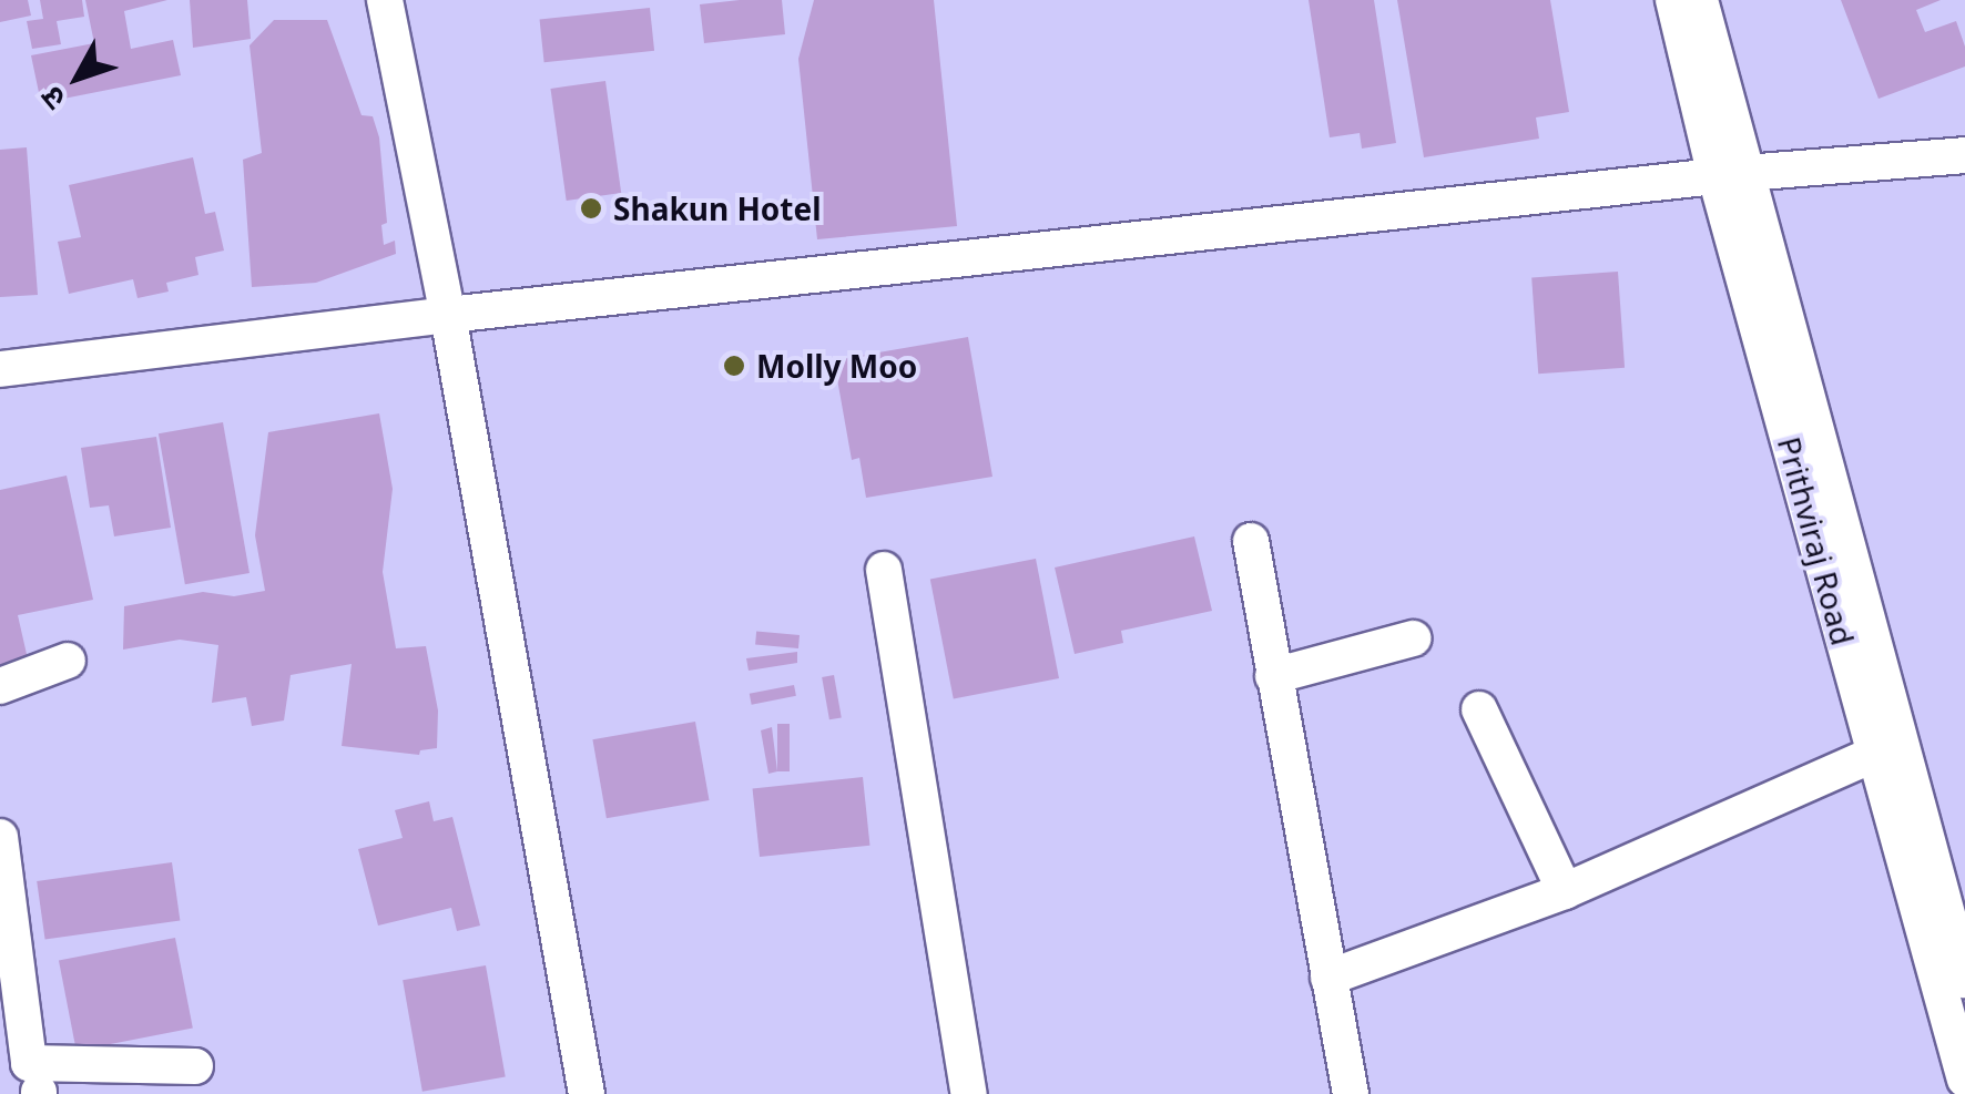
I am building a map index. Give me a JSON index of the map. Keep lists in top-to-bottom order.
{
  "streets": {
    "street": ["Prithviraj Road"]
  },
  "places": ["Shakun Hotel", "Molly Moo"],
  "north": "bottom left"
}
